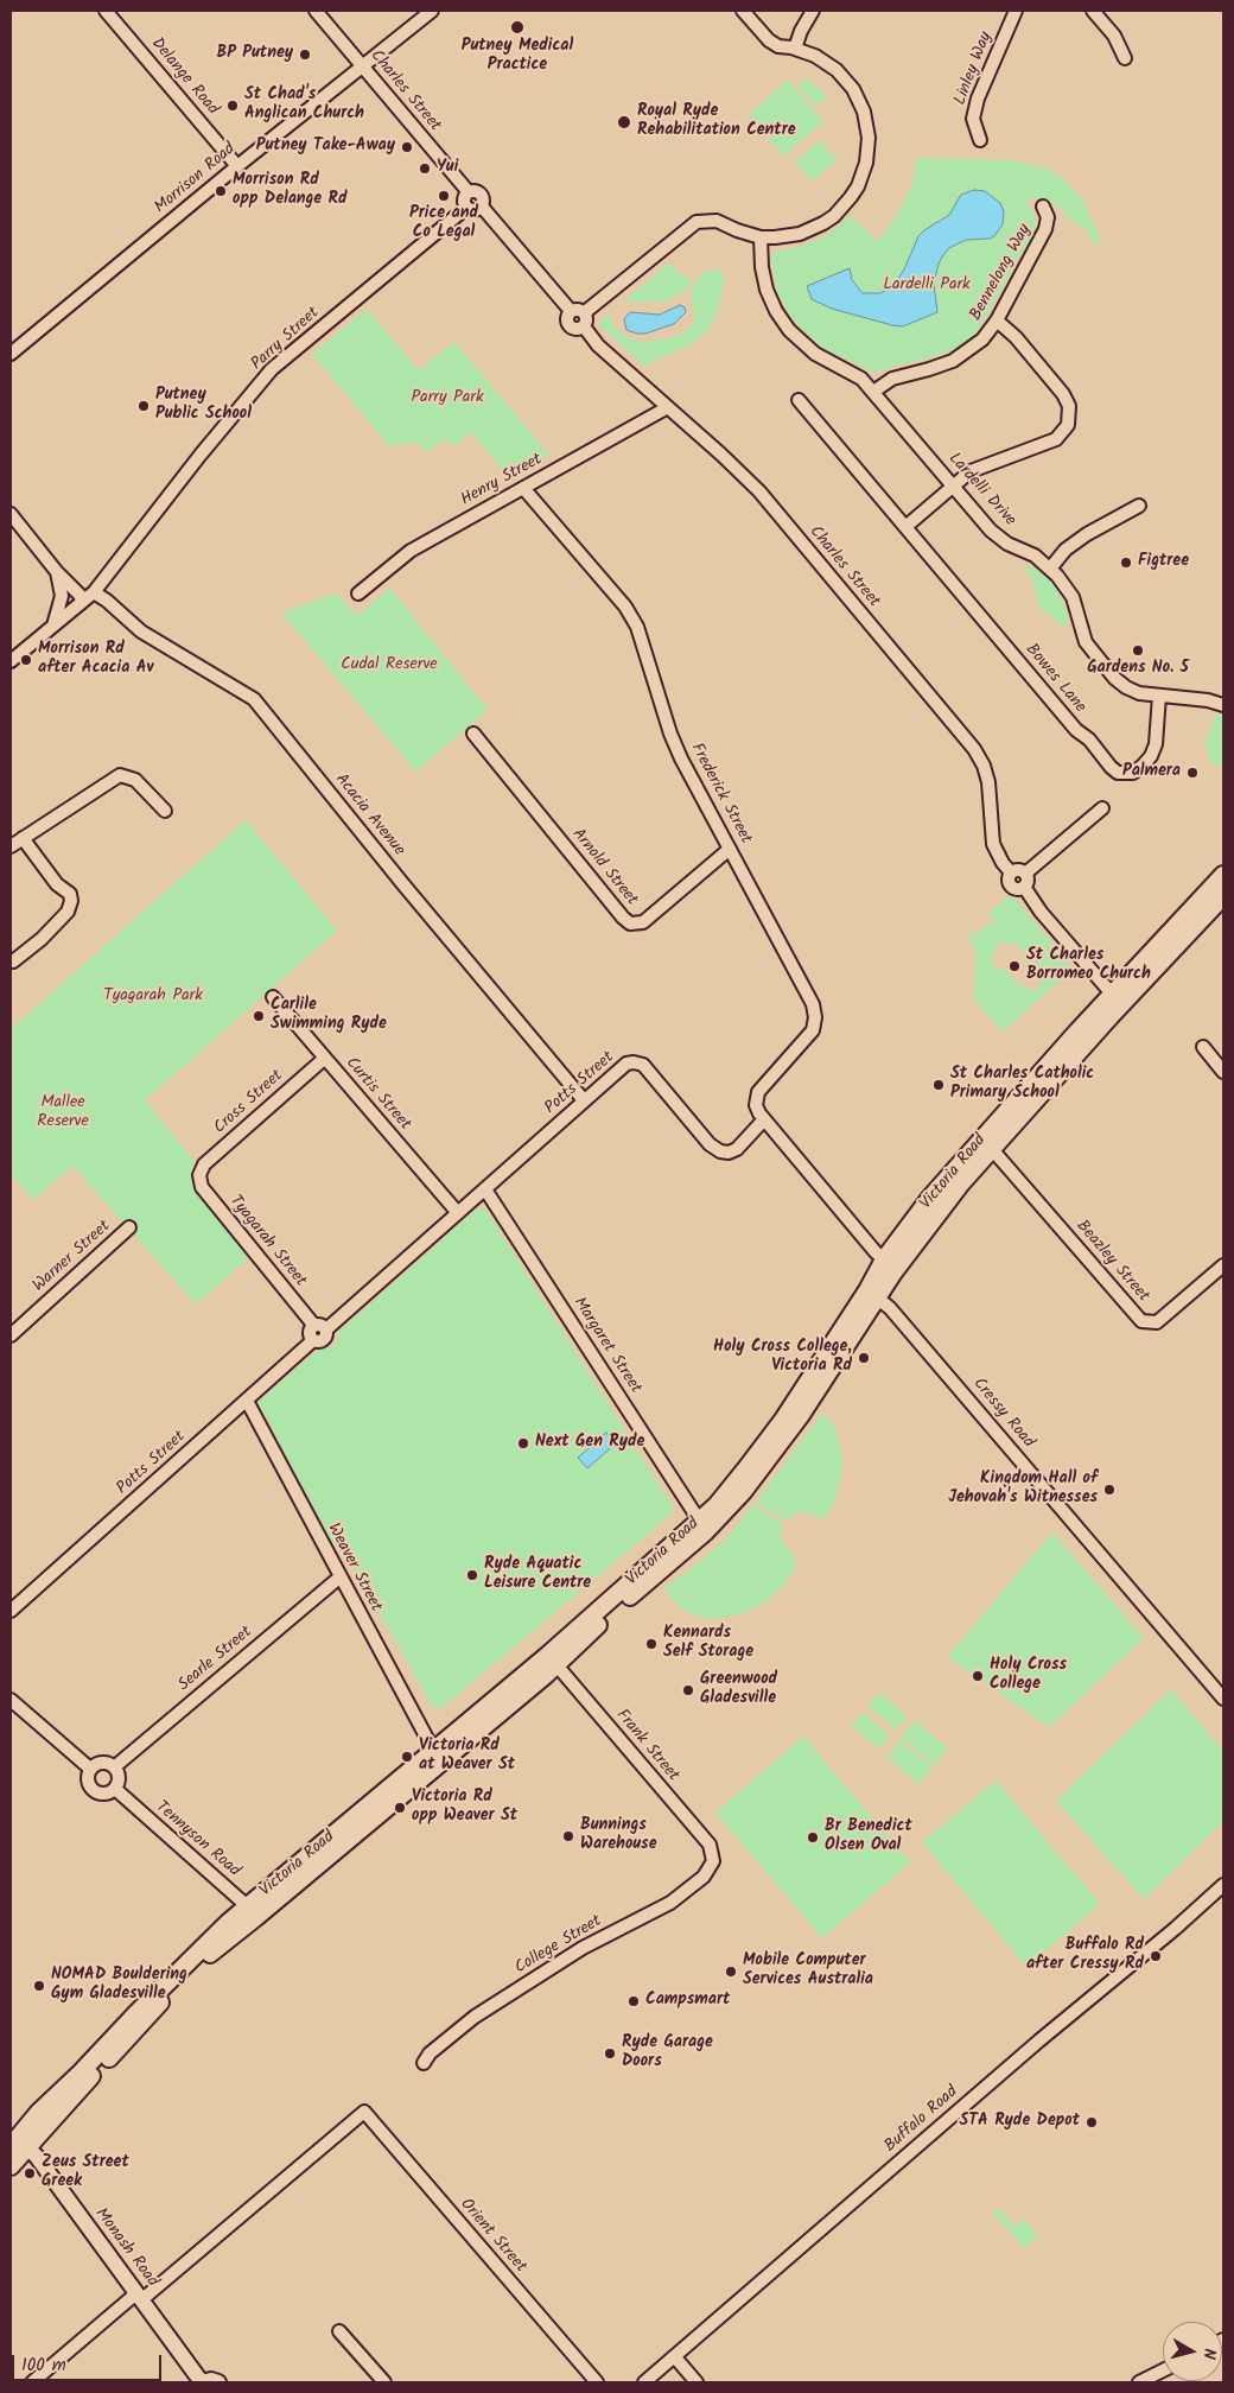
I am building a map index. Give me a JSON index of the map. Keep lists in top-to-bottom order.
{
  "streets": {
    "highway": ["Victoria Road"],
    "main road": ["Monash Road"],
    "street": [
      "Linley Way",
      "Delange Road",
      "Charles Street",
      "Morrison Road",
      "Bennelong Way",
      "Parry Street",
      "Henry Street",
      "Lardelli Drive",
      "Bowes Lane",
      "Frederick Street",
      "Acacia Avenue",
      "Arnold Street",
      "Potts Street",
      "Curtis Street",
      "Cross Street",
      "Tyagarah Street",
      "Warner Street",
      "Beazley Street",
      "Margaret Street",
      "Cressy Road",
      "Weaver Street",
      "Searle Street",
      "Frank Street",
      "Tennyson Road",
      "College Street",
      "Buffalo Road",
      "Orient Street"
    ]
  },
  "crossings": [
    ["Delange Road", "Morrison Road"],
    ["Charles Street", "Morrison Road"],
    ["Charles Street", "Parry Street"],
    ["Charles Street", "Henry Street"],
    ["Bennelong Way", "Lardelli Drive"],
    ["Parry Street", "Acacia Avenue"],
    ["Henry Street", "Frederick Street"],
    ["Lardelli Drive", "Bowes Lane"],
    ["Frederick Street", "Arnold Street"],
    ["Frederick Street", "Potts Street"],
    ["Acacia Avenue", "Potts Street"],
    ["Potts Street", "Curtis Street"],
    ["Potts Street", "Tyagarah Street"],
    ["Potts Street", "Margaret Street"],
    ["Potts Street", "Weaver Street"],
    ["Curtis Street", "Cross Street"],
    ["Cross Street", "Tyagarah Street"],
    ["Victoria Road", "Beazley Street"],
    ["Victoria Road", "Margaret Street"],
    ["Victoria Road", "Cressy Road"],
    ["Victoria Road", "Weaver Street"],
    ["Victoria Road", "Frank Street"],
    ["Victoria Road", "Tennyson Road"],
    ["Victoria Road", "Monash Road"],
    ["Weaver Street", "Searle Street"],
    ["Searle Street", "Tennyson Road"],
    ["Frank Street", "College Street"],
    ["Orient Street", "Monash Road"]
  ],
  "parks": [
    "Lardelli Park",
    "Parry Park",
    "Cudal Reserve",
    "Tyagarah Park",
    "Mallee Reserve"
  ],
  "places": [
    "Putney Medical Practice",
    "BP Putney",
    "St Chad's Anglican Church",
    "Royal Ryde Rehabilitation Centre",
    "Putney Take-Away",
    "Yui",
    "Morrison Rd opp Delange Rd",
    "Price and Co Legal",
    "Putney Public School",
    "Figtree",
    "Gardens No. 5",
    "Morrison Rd after Acacia Av",
    "Palmera",
    "St Charles Borromeo Church",
    "Carlile Swimming Ryde",
    "St Charles Catholic Primary School",
    "Holy Cross College, Victoria Rd",
    "Next Gen Ryde",
    "Kingdom Hall of Jehovah's Witnesses",
    "Ryde Aquatic Leisure Centre",
    "Kennards Self Storage",
    "Holy Cross College",
    "Greenwood Gladesville",
    "Victoria Rd at Weaver St",
    "Victoria Rd opp Weaver St",
    "Bunnings Warehouse",
    "Br Benedict Olsen Oval",
    "Buffalo Rd after Cressy Rd",
    "Mobile Computer Services Australia",
    "NOMAD Bouldering Gym Gladesville",
    "Campsmart",
    "Ryde Garage Doors",
    "STA Ryde Depot",
    "Zeus Street Greek"
  ],
  "scale_bar": "100 m",
  "north": "right"
}
